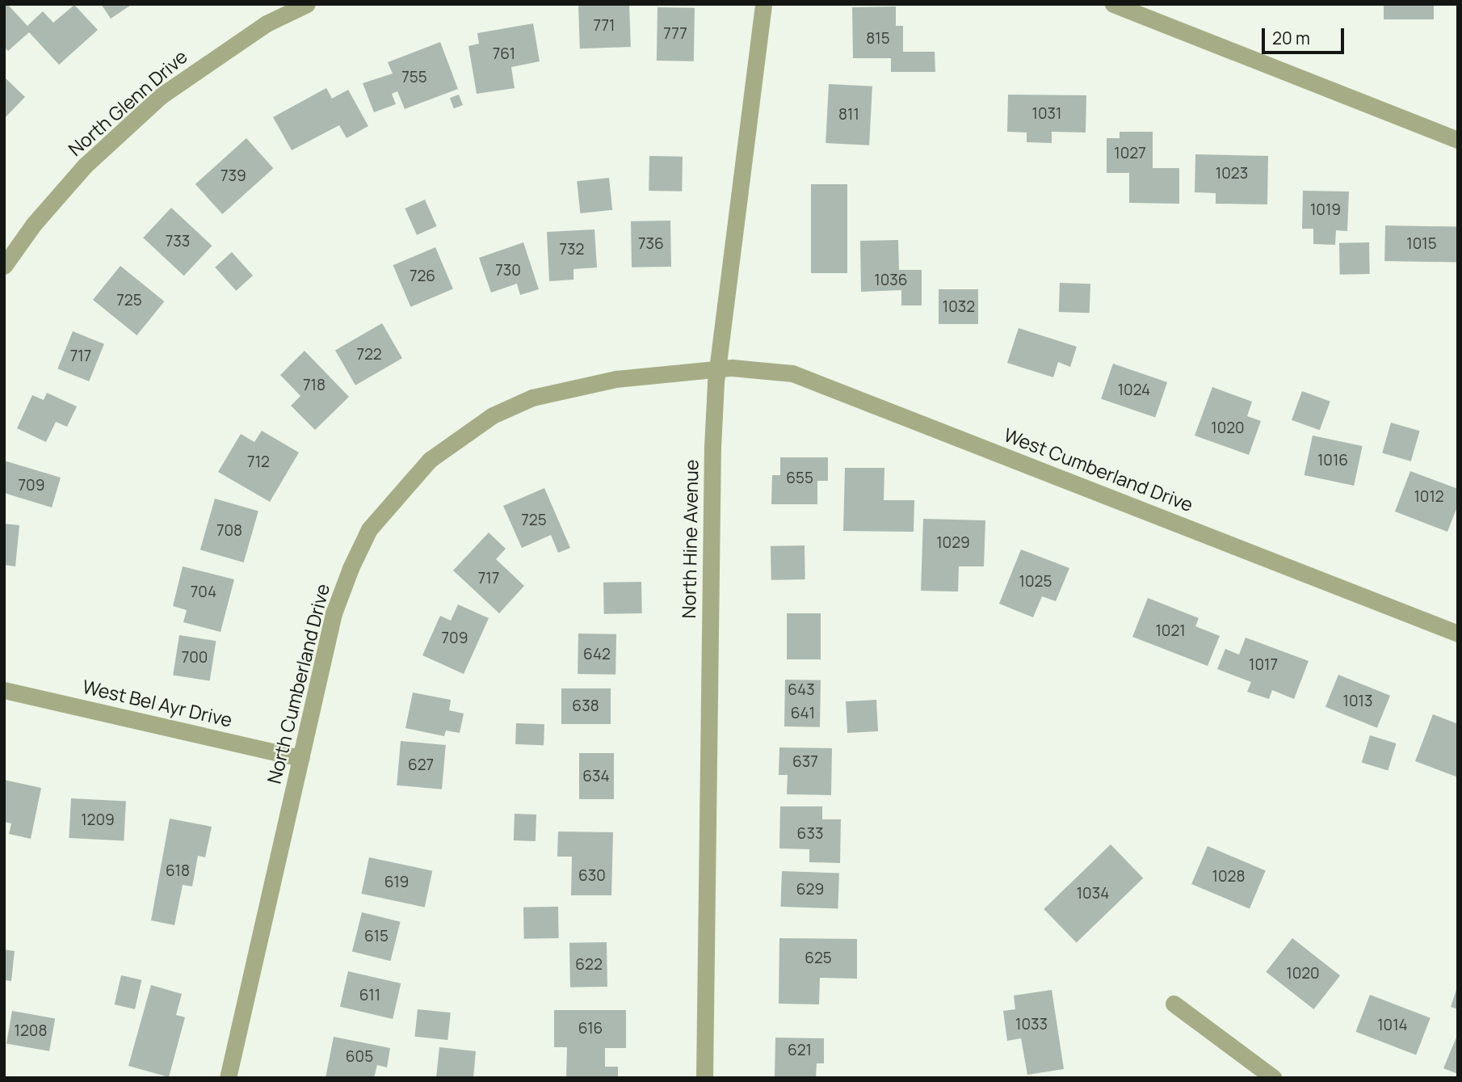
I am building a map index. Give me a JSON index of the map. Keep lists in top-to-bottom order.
{
  "streets": {
    "street": [
      "North Glenn Drive",
      "West Cumberland Drive",
      "North Hine Avenue",
      "North Cumberland Drive",
      "West Bel Ayr Drive"
    ]
  },
  "crossings": [
    ["West Cumberland Drive", "North Hine Avenue"],
    ["West Cumberland Drive", "North Cumberland Drive"],
    ["North Hine Avenue", "North Cumberland Drive"],
    ["North Cumberland Drive", "West Bel Ayr Drive"]
  ],
  "house_numbers": [
    "771",
    "777",
    "815",
    "761",
    "755",
    "1031",
    "811",
    "1027",
    "1023",
    "739",
    "1019",
    "733",
    "736",
    "1015",
    "732",
    "730",
    "726",
    "1036",
    "725",
    "1032",
    "722",
    "717",
    "718",
    "1024",
    "1020",
    "1016",
    "712",
    "655",
    "709",
    "1012",
    "725",
    "708",
    "1029",
    "717",
    "1025",
    "704",
    "1021",
    "709",
    "642",
    "700",
    "1017",
    "643",
    "1013",
    "638",
    "641",
    "637",
    "627",
    "634",
    "1209",
    "633",
    "618",
    "630",
    "1028",
    "619",
    "629",
    "1034",
    "615",
    "625",
    "622",
    "1020",
    "611",
    "1033",
    "1014",
    "616",
    "1208",
    "621",
    "605"
  ],
  "scale_bar": "20 m"
}
